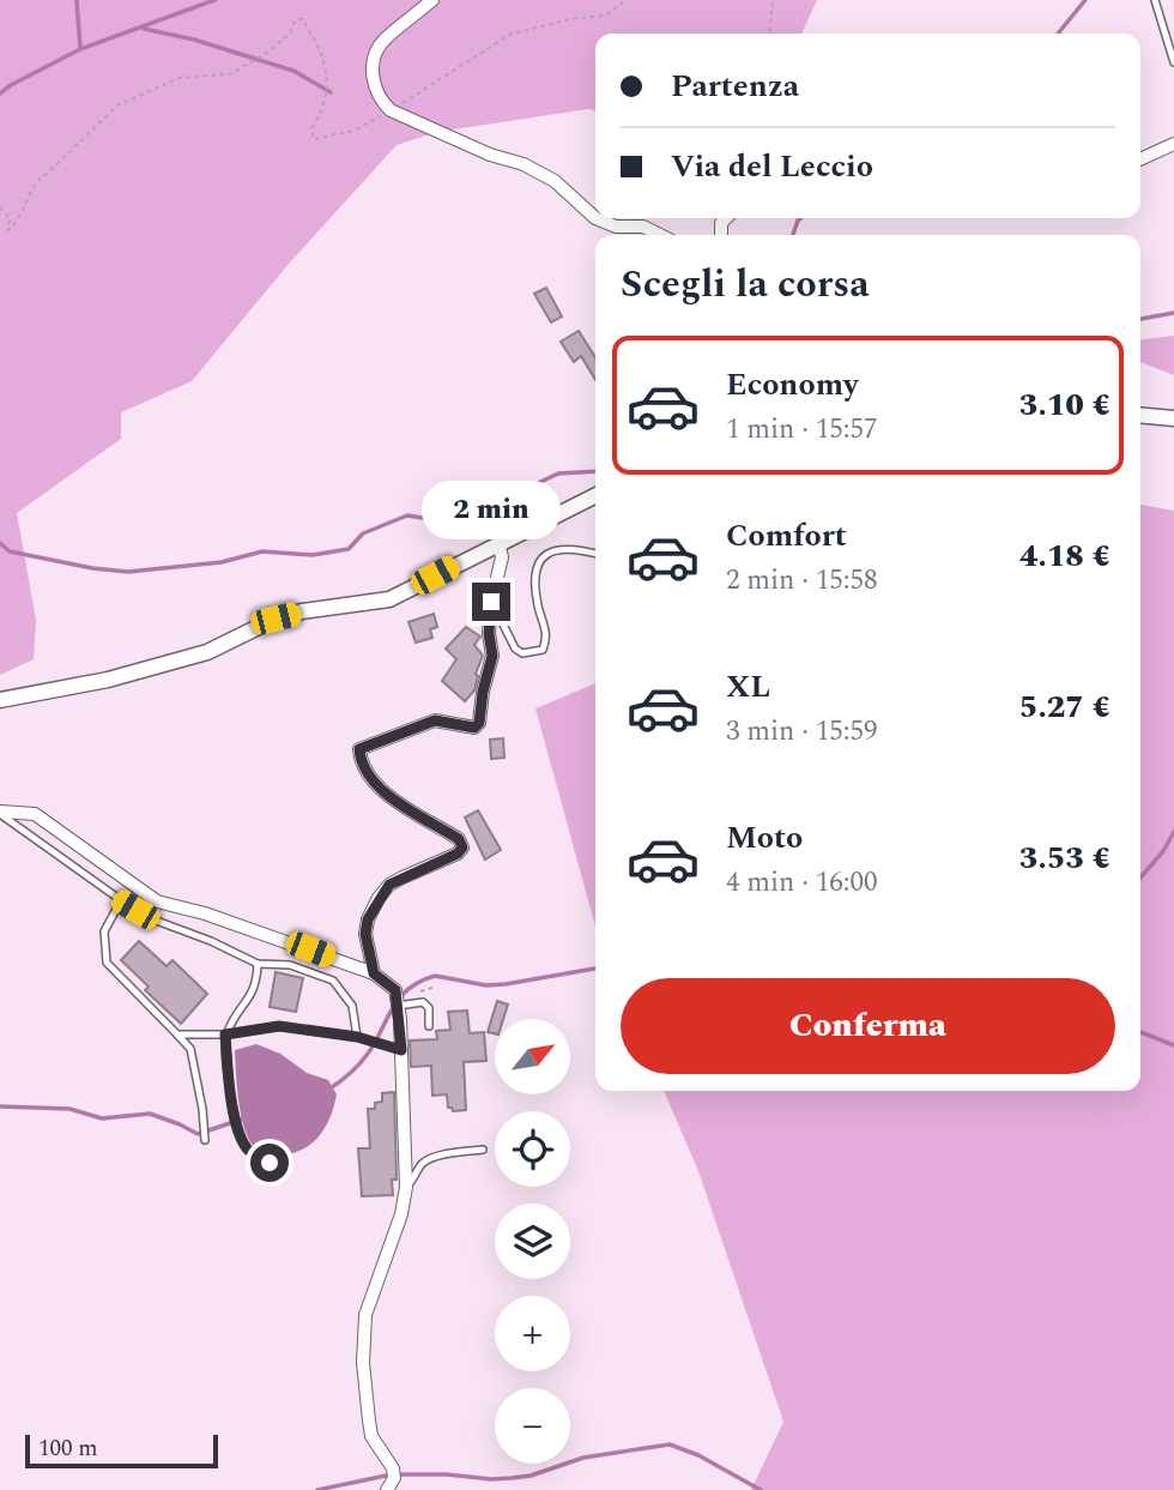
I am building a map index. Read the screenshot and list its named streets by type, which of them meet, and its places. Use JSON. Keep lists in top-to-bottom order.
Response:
{
  "scale_bar": "100 m",
  "north": "top right",
  "page": {
    "banner": ["Partenza", "Via del Leccio"],
    "heading": "Scegli la corsa",
    "list": [
      {
        "name": "Economy",
        "note": "1 min · 15:57",
        "value": "3.10 €"
      },
      {
        "name": "Comfort",
        "note": "2 min · 15:58",
        "value": "4.18 €"
      },
      {
        "name": "XL",
        "note": "3 min · 15:59",
        "value": "5.27 €"
      },
      {
        "name": "Moto",
        "note": "4 min · 16:00",
        "value": "3.53 €"
      }
    ],
    "bubble": "2 min",
    "buttons": "Conferma",
    "map_buttons": ["+", "−"],
    "scale": "100 m"
  }
}
